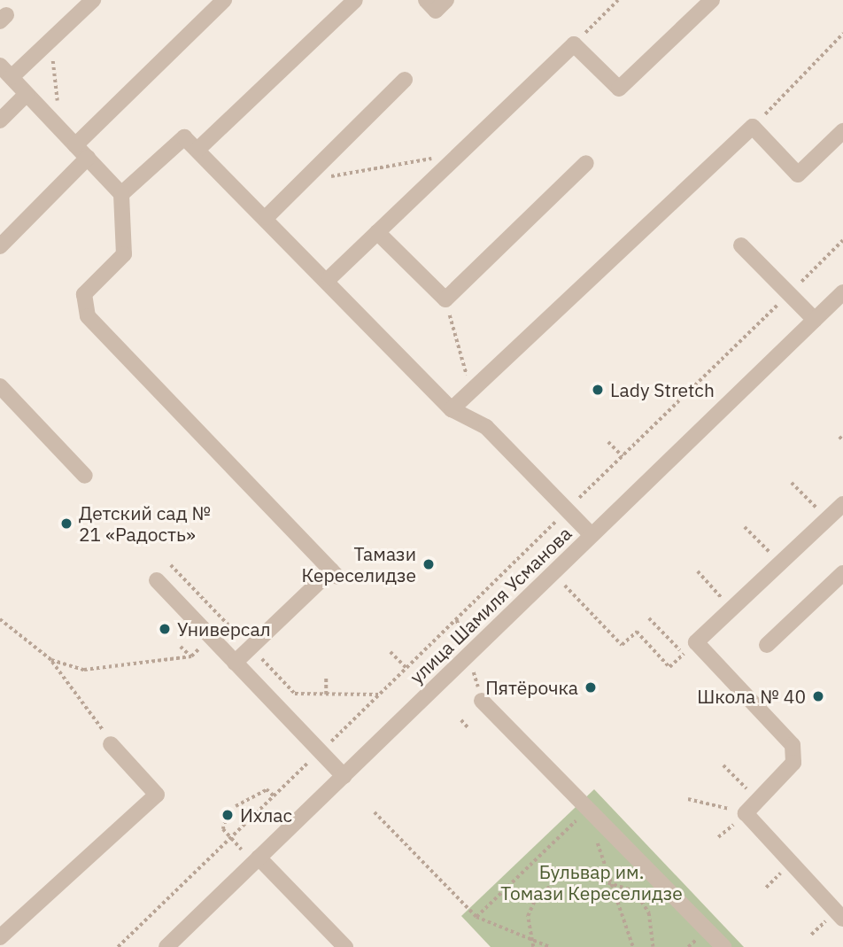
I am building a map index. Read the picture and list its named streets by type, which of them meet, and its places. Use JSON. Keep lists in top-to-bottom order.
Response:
{
  "streets": {
    "street": ["улица Шамиля Усманова"]
  },
  "parks": ["Бульвар им. Томази Кереселидзе"],
  "places": [
    "Lady Stretch",
    "Детский сад № 21 «Радость»",
    "Тамази Кереселидзе",
    "Универсал",
    "Пятёрочка",
    "Школа № 40",
    "Ихлас"
  ]
}
